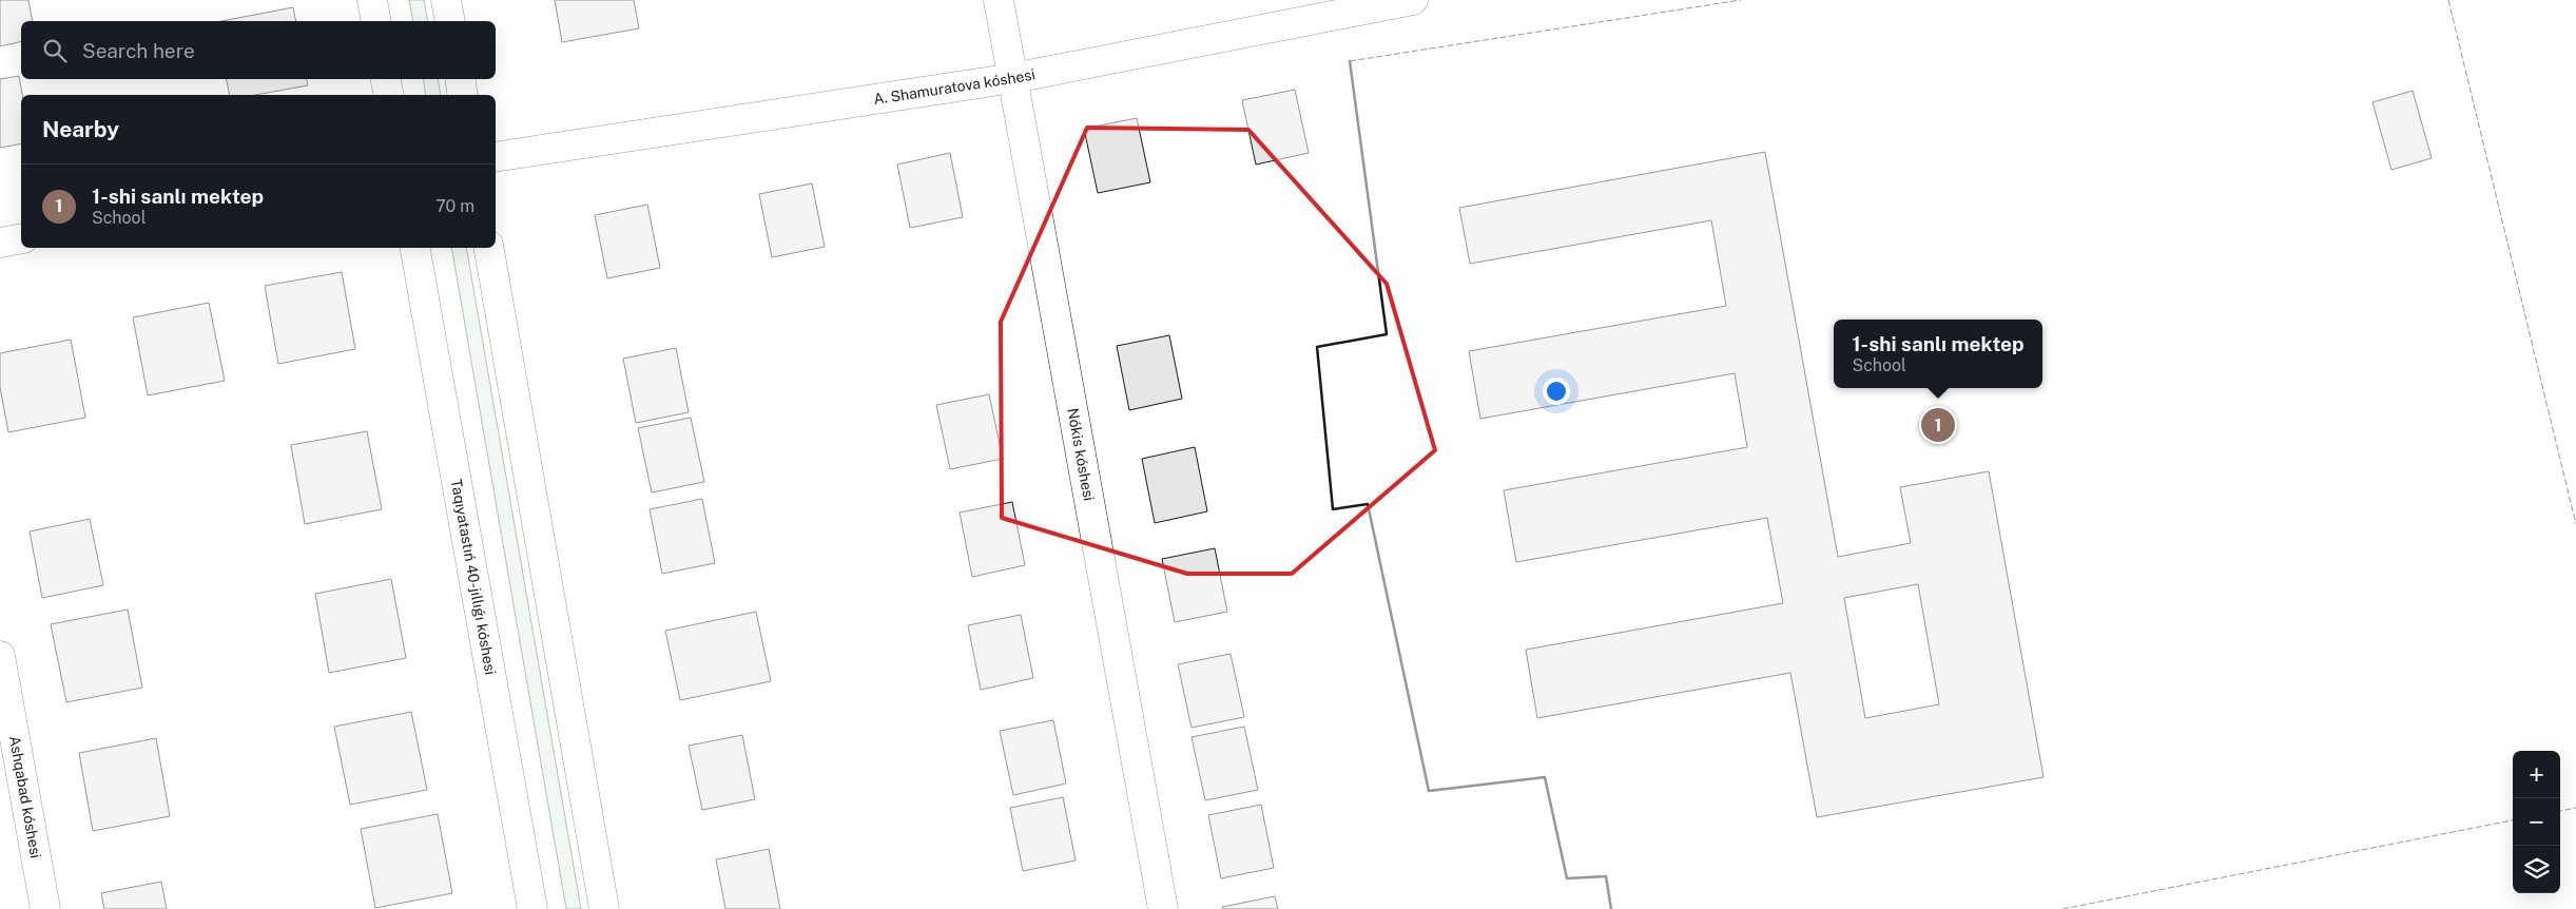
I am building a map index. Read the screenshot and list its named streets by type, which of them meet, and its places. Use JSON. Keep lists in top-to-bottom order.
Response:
{
  "streets": {
    "street": [
      "A. Shamuratova kóshesi",
      "Nókis kóshesi",
      "Taqıyatastıń 40-jıllıǵı kóshesi",
      "Ashqabad kóshesi"
    ]
  },
  "crossings": [
    ["A. Shamuratova kóshesi", "Nókis kóshesi"]
  ],
  "page": {
    "search": "Search here",
    "heading": "Nearby",
    "list": [
      {
        "mark": "1",
        "name": "1-shi sanlı mektep",
        "note": "School",
        "value": "70 m"
      }
    ],
    "popup": ["1-shi sanlı mektep", "School"],
    "pins": "1",
    "map_buttons": ["+", "−"]
  }
}
